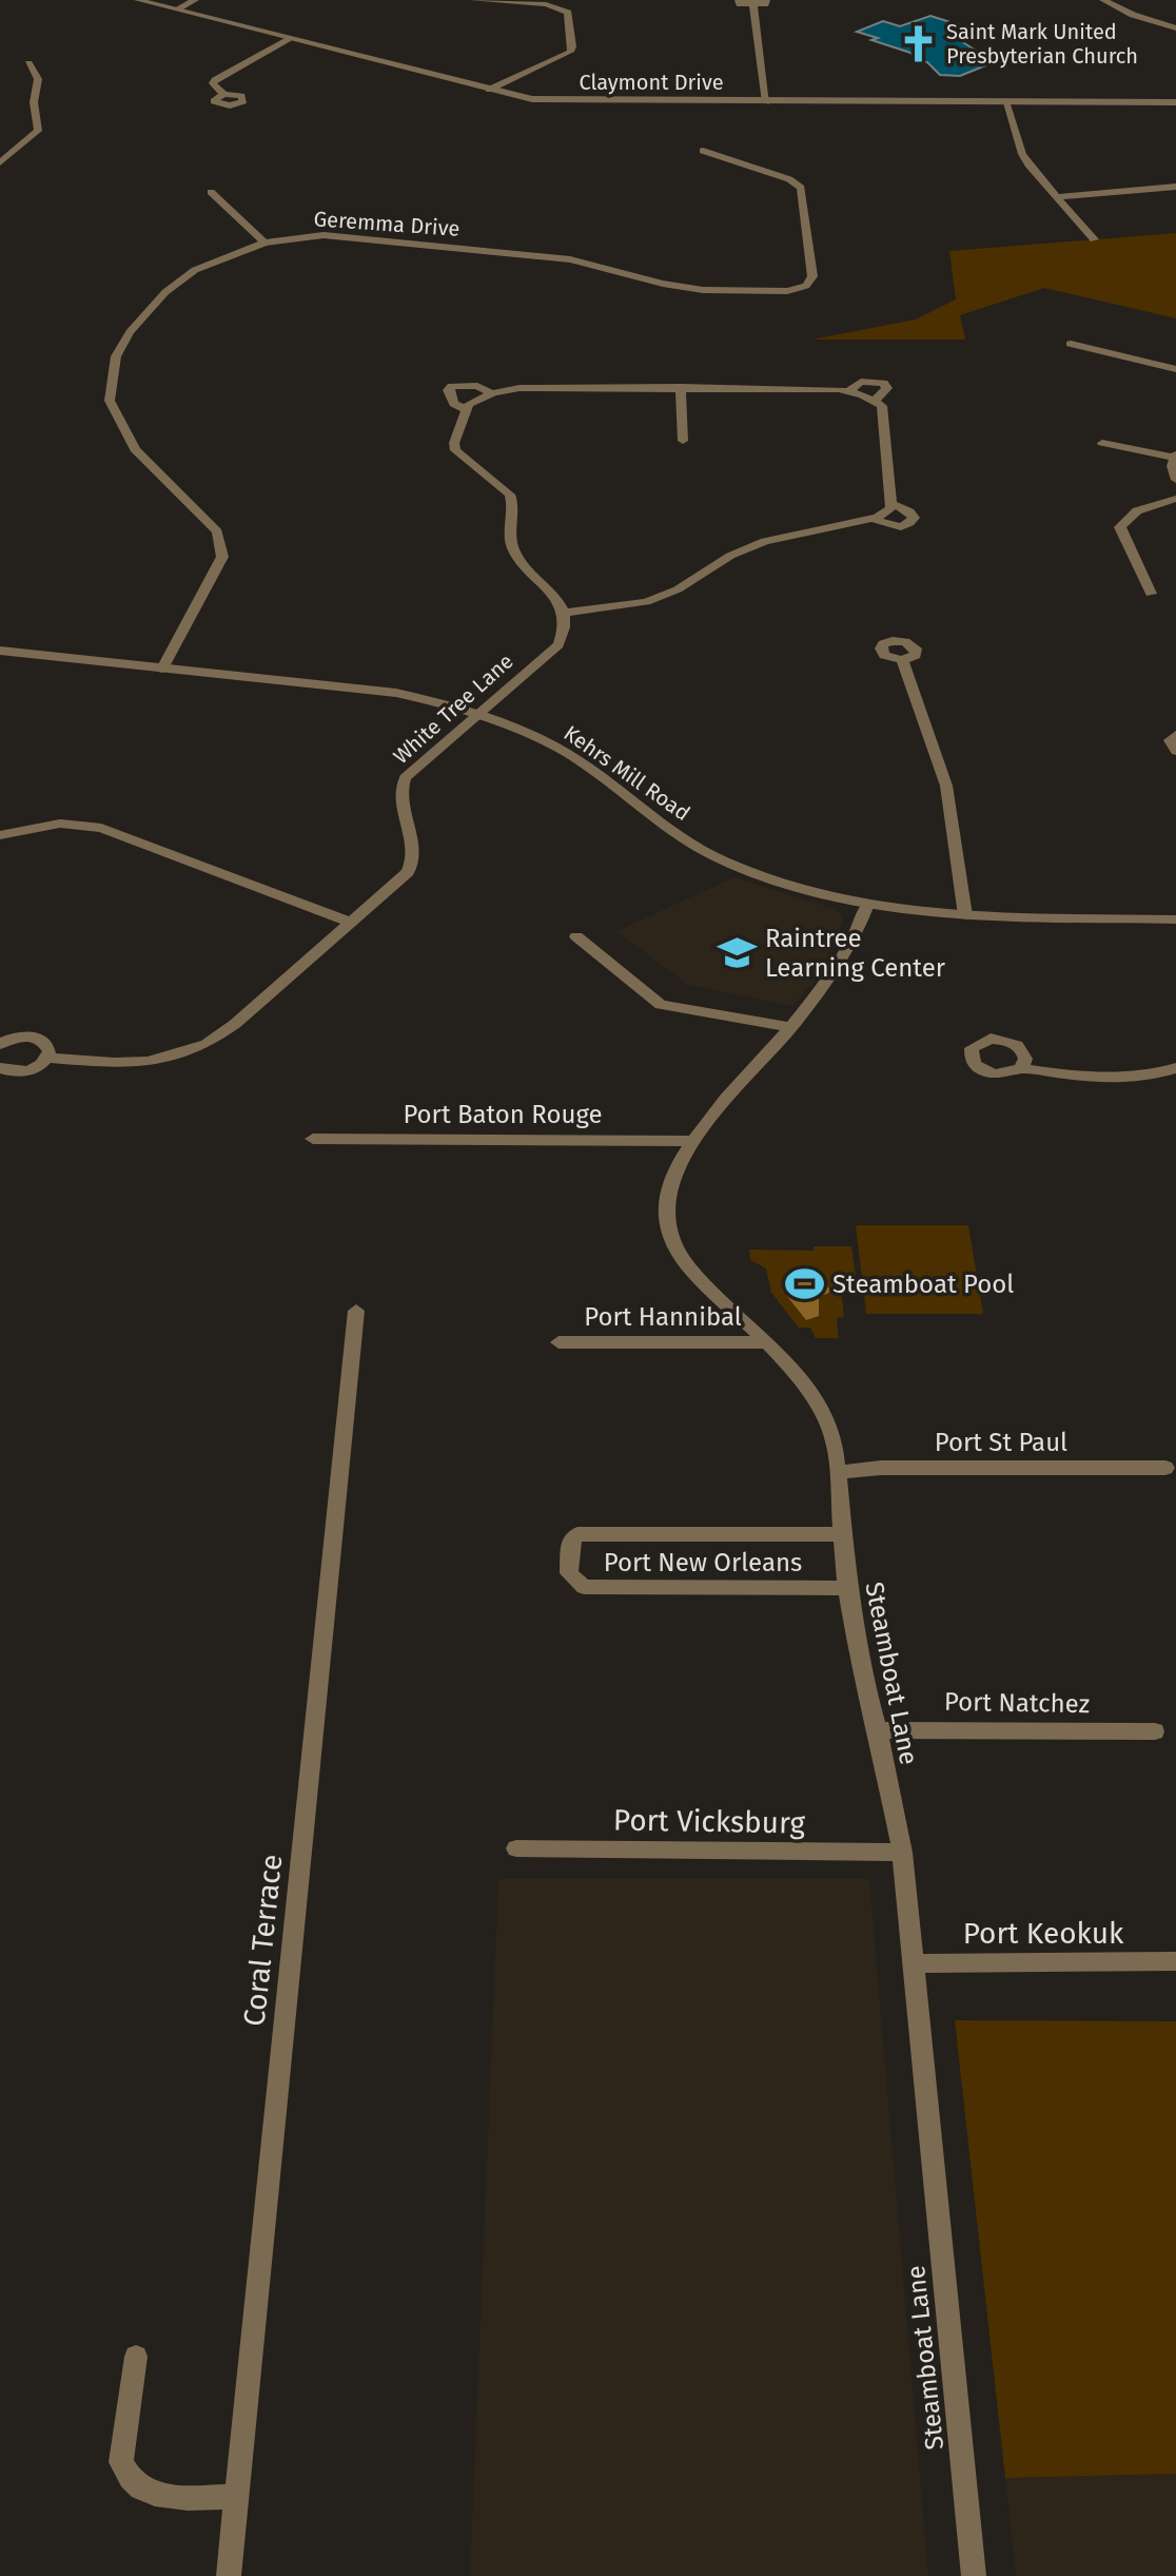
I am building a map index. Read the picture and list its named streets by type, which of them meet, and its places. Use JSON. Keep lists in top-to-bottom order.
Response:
{
  "streets": {
    "street": [
      "Claymont Drive",
      "Geremma Drive",
      "White Tree Lane",
      "Kehrs Mill Road",
      "Port Baton Rouge",
      "Port Hannibal",
      "Port St Paul",
      "Port New Orleans",
      "Steamboat Lane",
      "Port Natchez",
      "Port Vicksburg",
      "Port Keokuk",
      "Coral Terrace"
    ]
  },
  "crossings": [
    ["Geremma Drive", "Kehrs Mill Road"],
    ["White Tree Lane", "Kehrs Mill Road"],
    ["Kehrs Mill Road", "Steamboat Lane"],
    ["Port Baton Rouge", "Steamboat Lane"],
    ["Port Hannibal", "Steamboat Lane"],
    ["Port St Paul", "Steamboat Lane"],
    ["Port New Orleans", "Steamboat Lane"],
    ["Steamboat Lane", "Port Natchez"],
    ["Steamboat Lane", "Port Vicksburg"],
    ["Steamboat Lane", "Port Keokuk"]
  ],
  "places": {
    "church": ["Saint Mark United Presbyterian Church"],
    "school or university": ["Raintree Learning Center"],
    "sports": ["Steamboat Pool"]
  }
}
